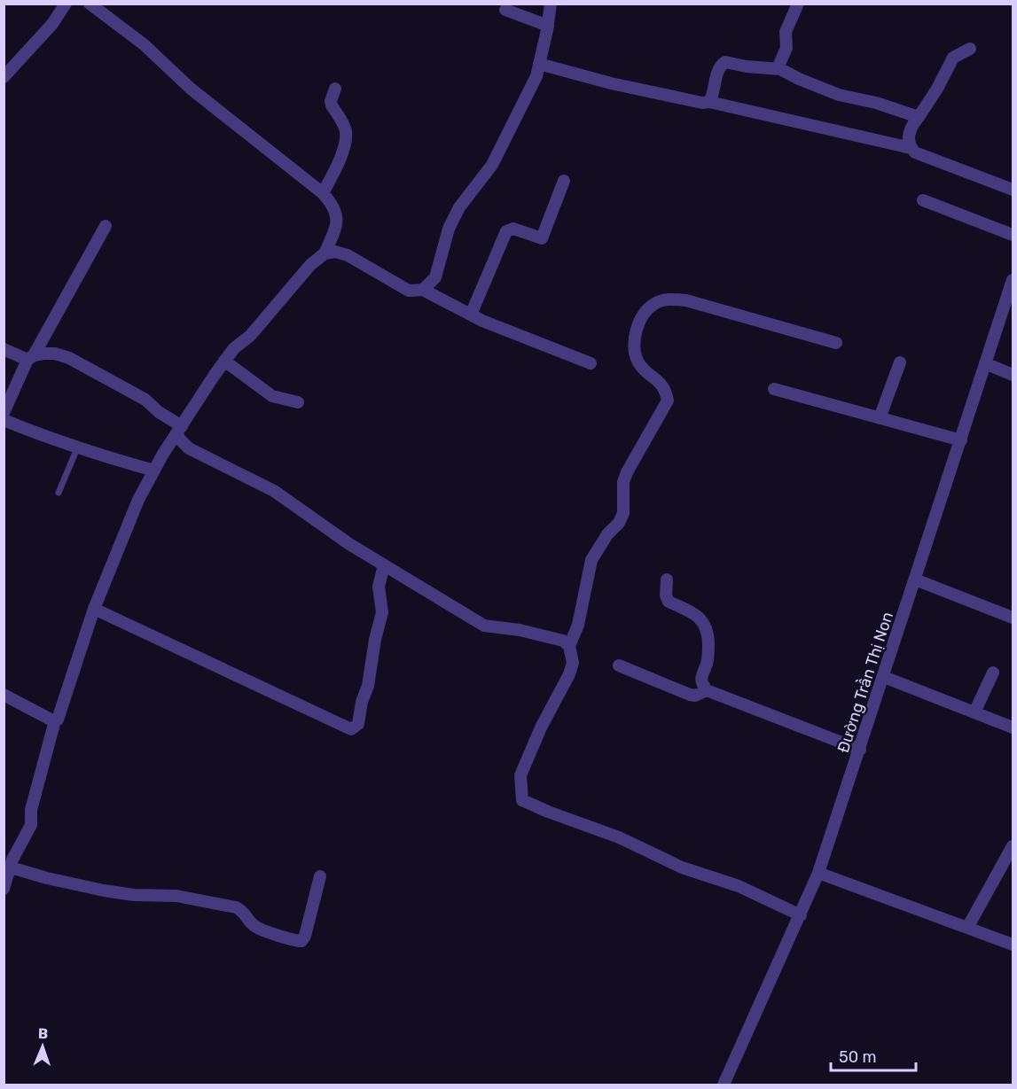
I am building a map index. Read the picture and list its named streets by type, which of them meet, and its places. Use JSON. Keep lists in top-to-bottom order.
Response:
{
  "streets": {
    "street": ["Đường Trần Thị Non"]
  },
  "scale_bar": "50 m",
  "north": "top"
}
